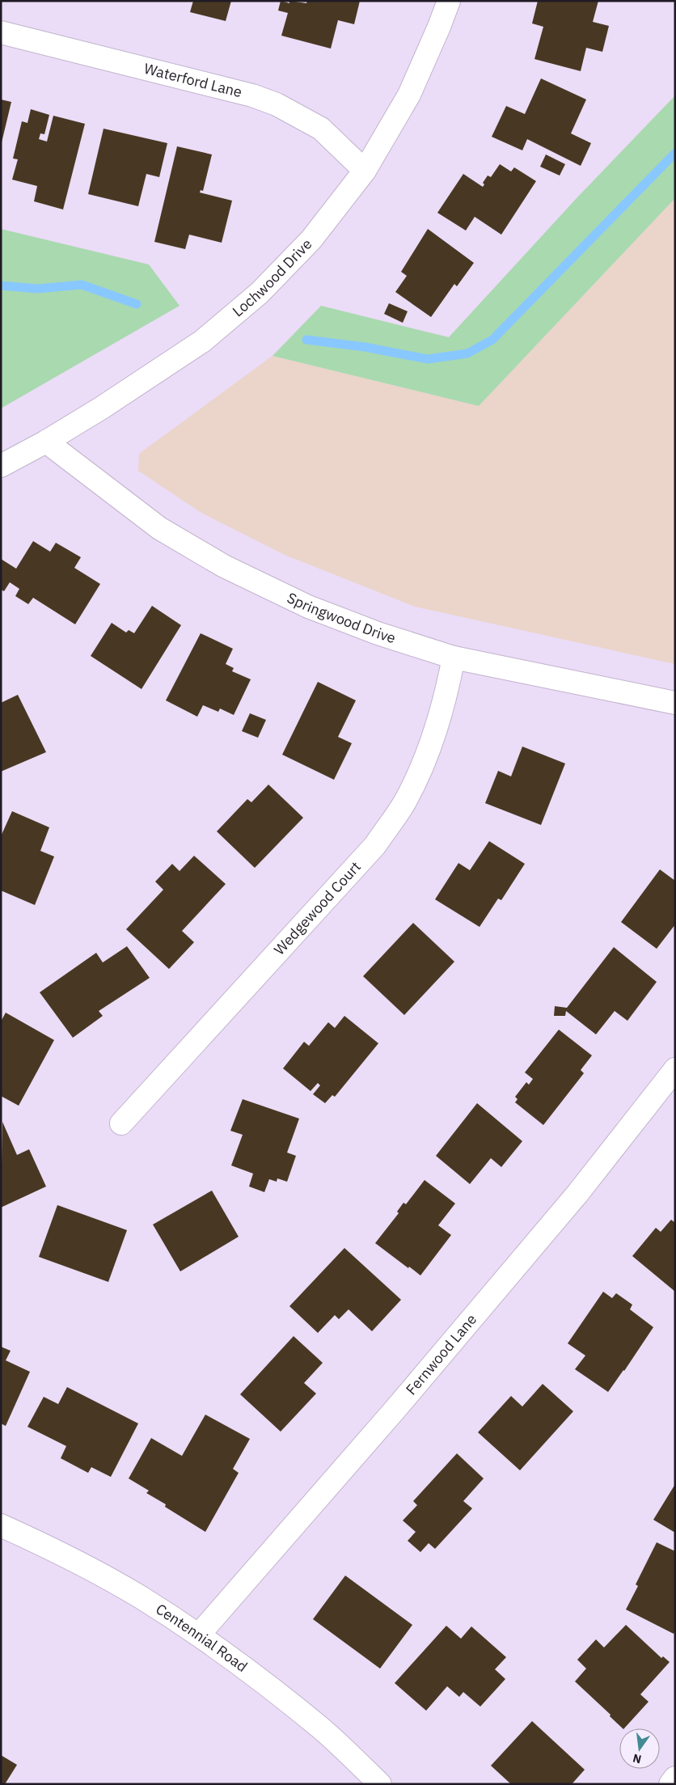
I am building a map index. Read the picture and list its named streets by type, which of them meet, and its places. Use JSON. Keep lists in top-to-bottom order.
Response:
{
  "streets": {
    "street": [
      "Waterford Lane",
      "Lochwood Drive",
      "Springwood Drive",
      "Wedgewood Court",
      "Fernwood Lane",
      "Centennial Road"
    ]
  },
  "crossings": [
    ["Waterford Lane", "Lochwood Drive"],
    ["Lochwood Drive", "Springwood Drive"],
    ["Springwood Drive", "Wedgewood Court"],
    ["Fernwood Lane", "Centennial Road"]
  ],
  "north": "bottom"
}
